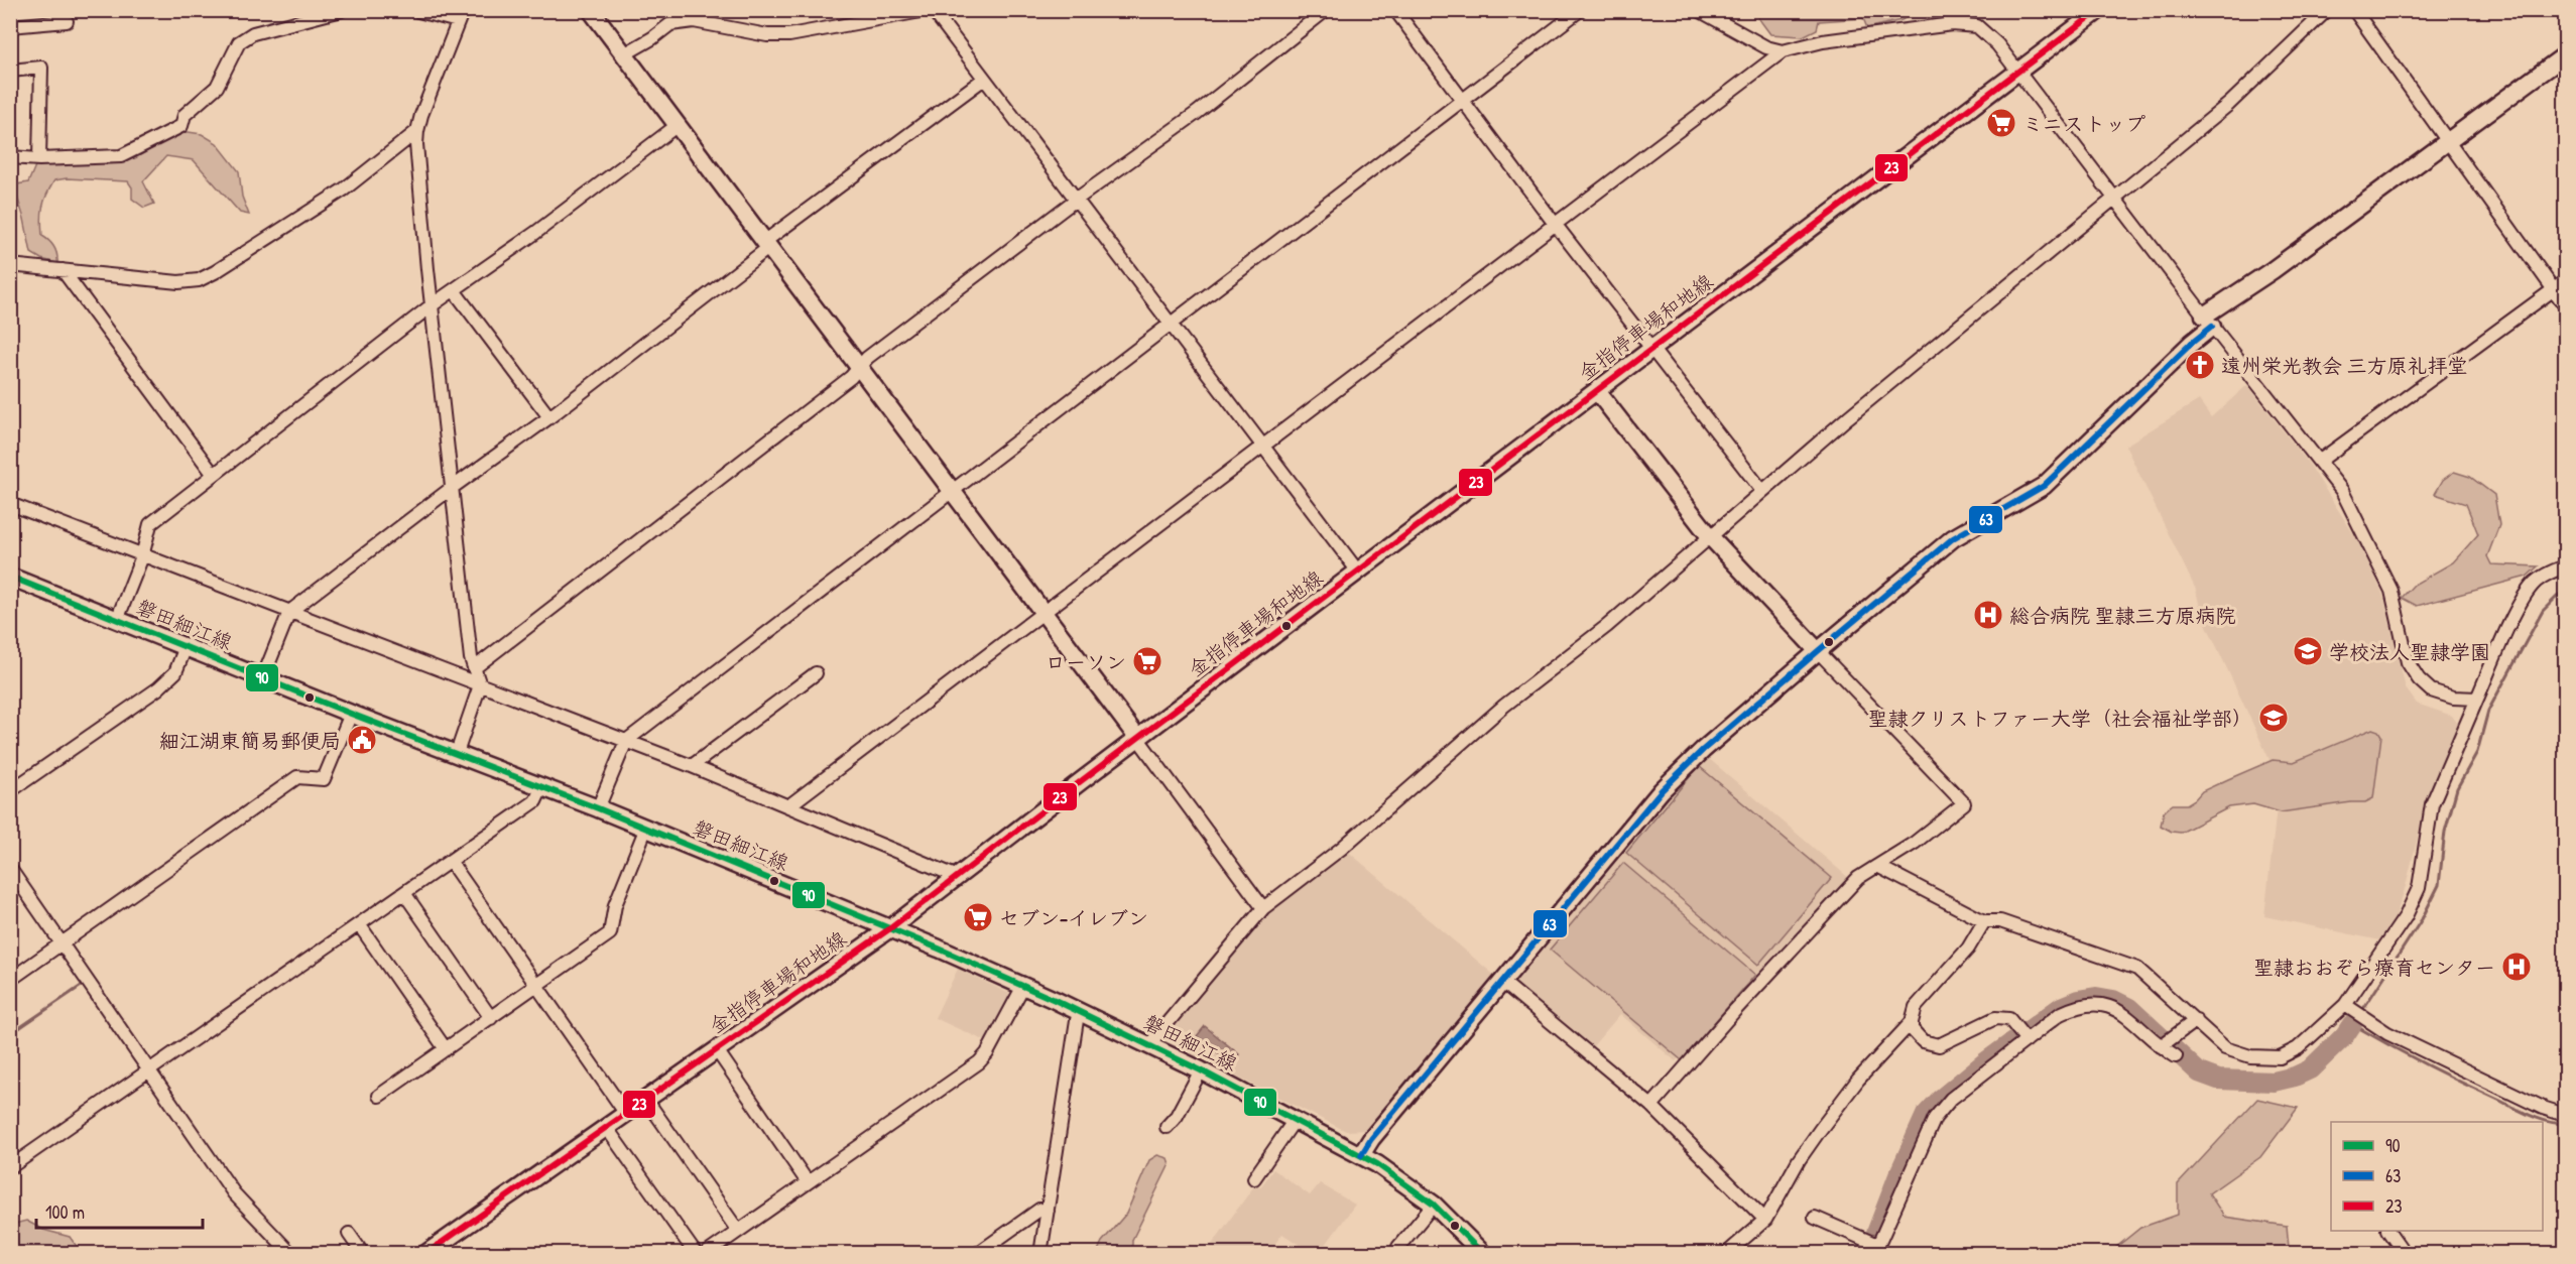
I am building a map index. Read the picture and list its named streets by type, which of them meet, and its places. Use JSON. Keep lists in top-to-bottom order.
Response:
{
  "streets": {
    "main road": ["金指停車場和地線", "磐田細江線"]
  },
  "crossings": [
    ["金指停車場和地線", "磐田細江線"]
  ],
  "places": {
    "supermarket": ["ミニストップ", "ローソン", "セブン-イレブン"],
    "church": ["遠州栄光教会 三方原礼拝堂"],
    "hospital": ["総合病院 聖隷三方原病院", "聖隷おおぞら療育センター"],
    "school or university": ["学校法人聖隷学園", "聖隷クリストファー大学（社会福祉学部）"],
    "public building": ["細江湖東簡易郵便局"]
  },
  "lines": ["transit line 23", "transit line 63", "transit line 90"],
  "legend": ["90", "63", "23"],
  "scale_bar": "100 m"
}
